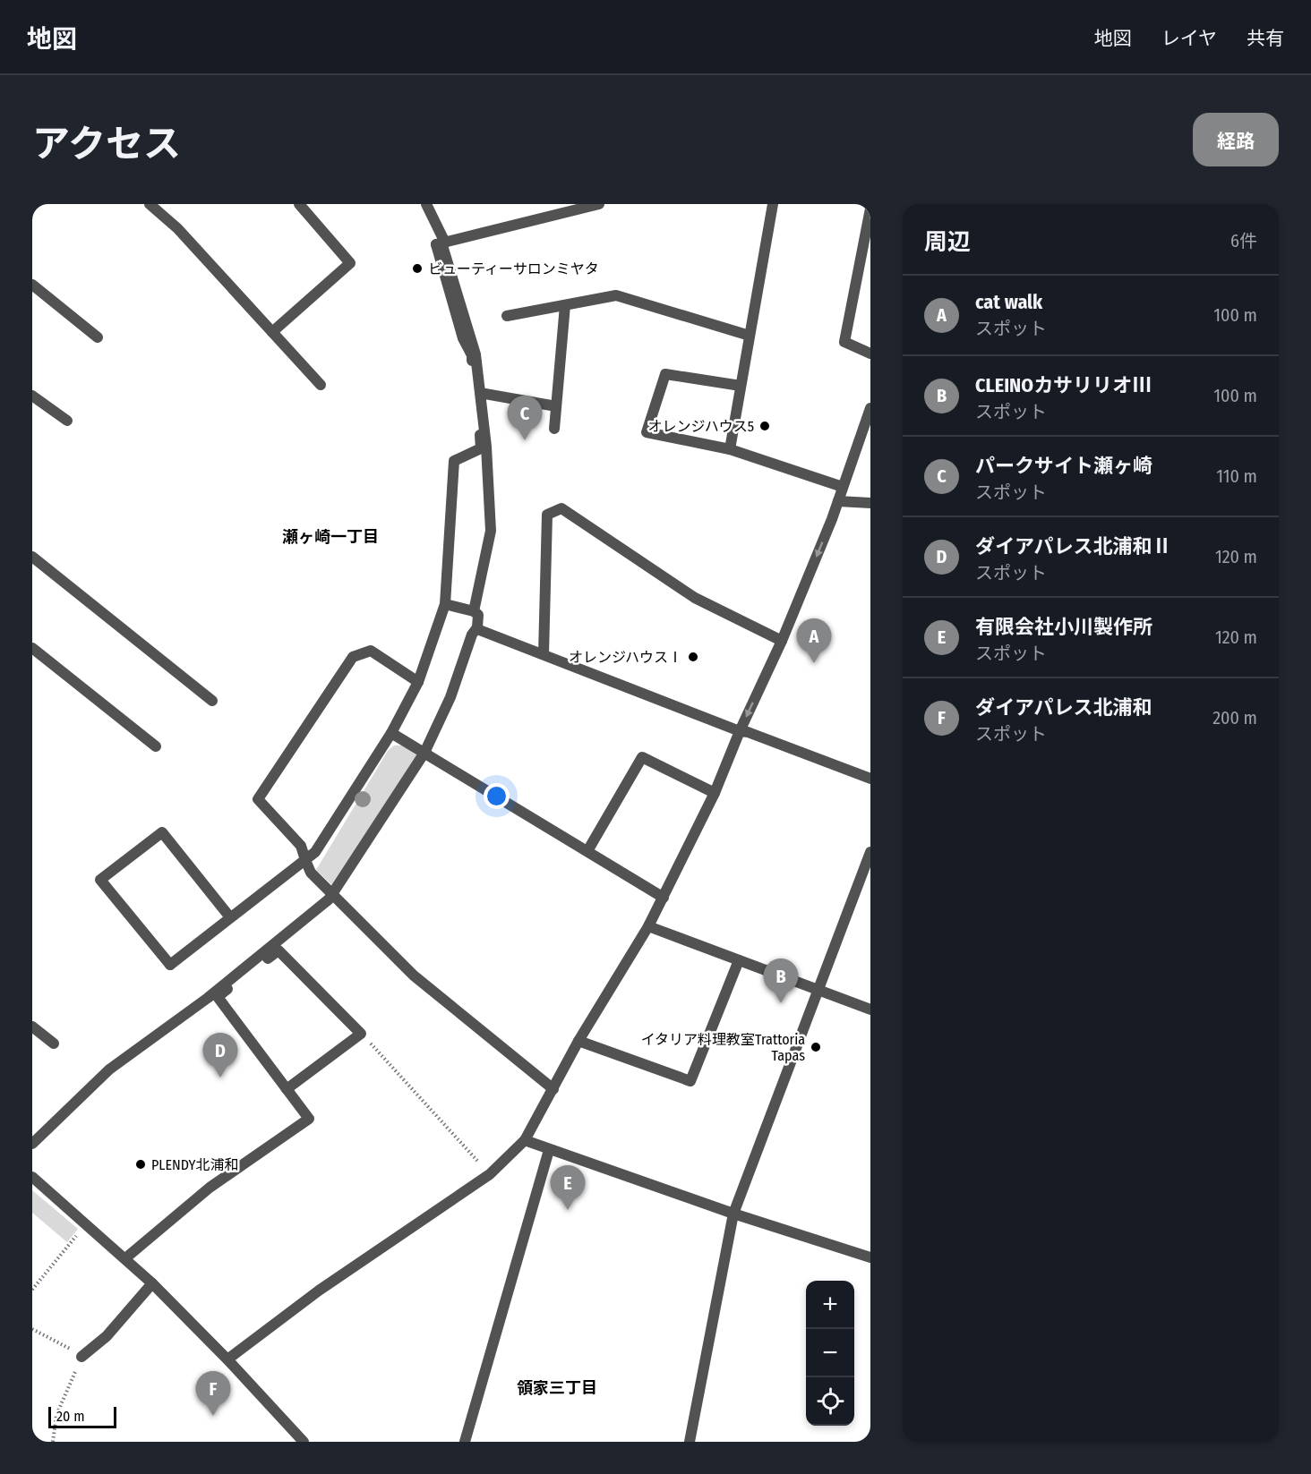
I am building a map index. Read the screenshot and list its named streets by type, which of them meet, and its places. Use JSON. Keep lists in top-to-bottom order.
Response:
{
  "districts": ["瀬ヶ崎一丁目", "領家三丁目"],
  "places": [
    "ビューティーサロンミヤタ",
    "オレンジハウス5",
    "オレンジハウスⅠ",
    "イタリア料理教室Trattoria Tapas",
    "PLENDY北浦和"
  ],
  "scale_bar": "20 m",
  "page": {
    "header": "地図",
    "nav": ["地図", "レイヤ", "共有"],
    "title": "アクセス",
    "buttons": "経路",
    "heading": ["周辺", "6件"],
    "list": [
      {
        "mark": "A",
        "name": "cat walk",
        "note": "スポット",
        "value": "100 m"
      },
      {
        "mark": "B",
        "name": "CLEINOカサリリオⅢ",
        "note": "スポット",
        "value": "100 m"
      },
      {
        "mark": "C",
        "name": "パークサイト瀬ヶ崎",
        "note": "スポット",
        "value": "110 m"
      },
      {
        "mark": "D",
        "name": "ダイアパレス北浦和Ⅱ",
        "note": "スポット",
        "value": "120 m"
      },
      {
        "mark": "E",
        "name": "有限会社小川製作所",
        "note": "スポット",
        "value": "120 m"
      },
      {
        "mark": "F",
        "name": "ダイアパレス北浦和",
        "note": "スポット",
        "value": "200 m"
      }
    ],
    "pins": [
      "C",
      "A",
      "B",
      "D",
      "E",
      "F"
    ],
    "map_buttons": ["+", "−"],
    "scale": "20 m"
  }
}
